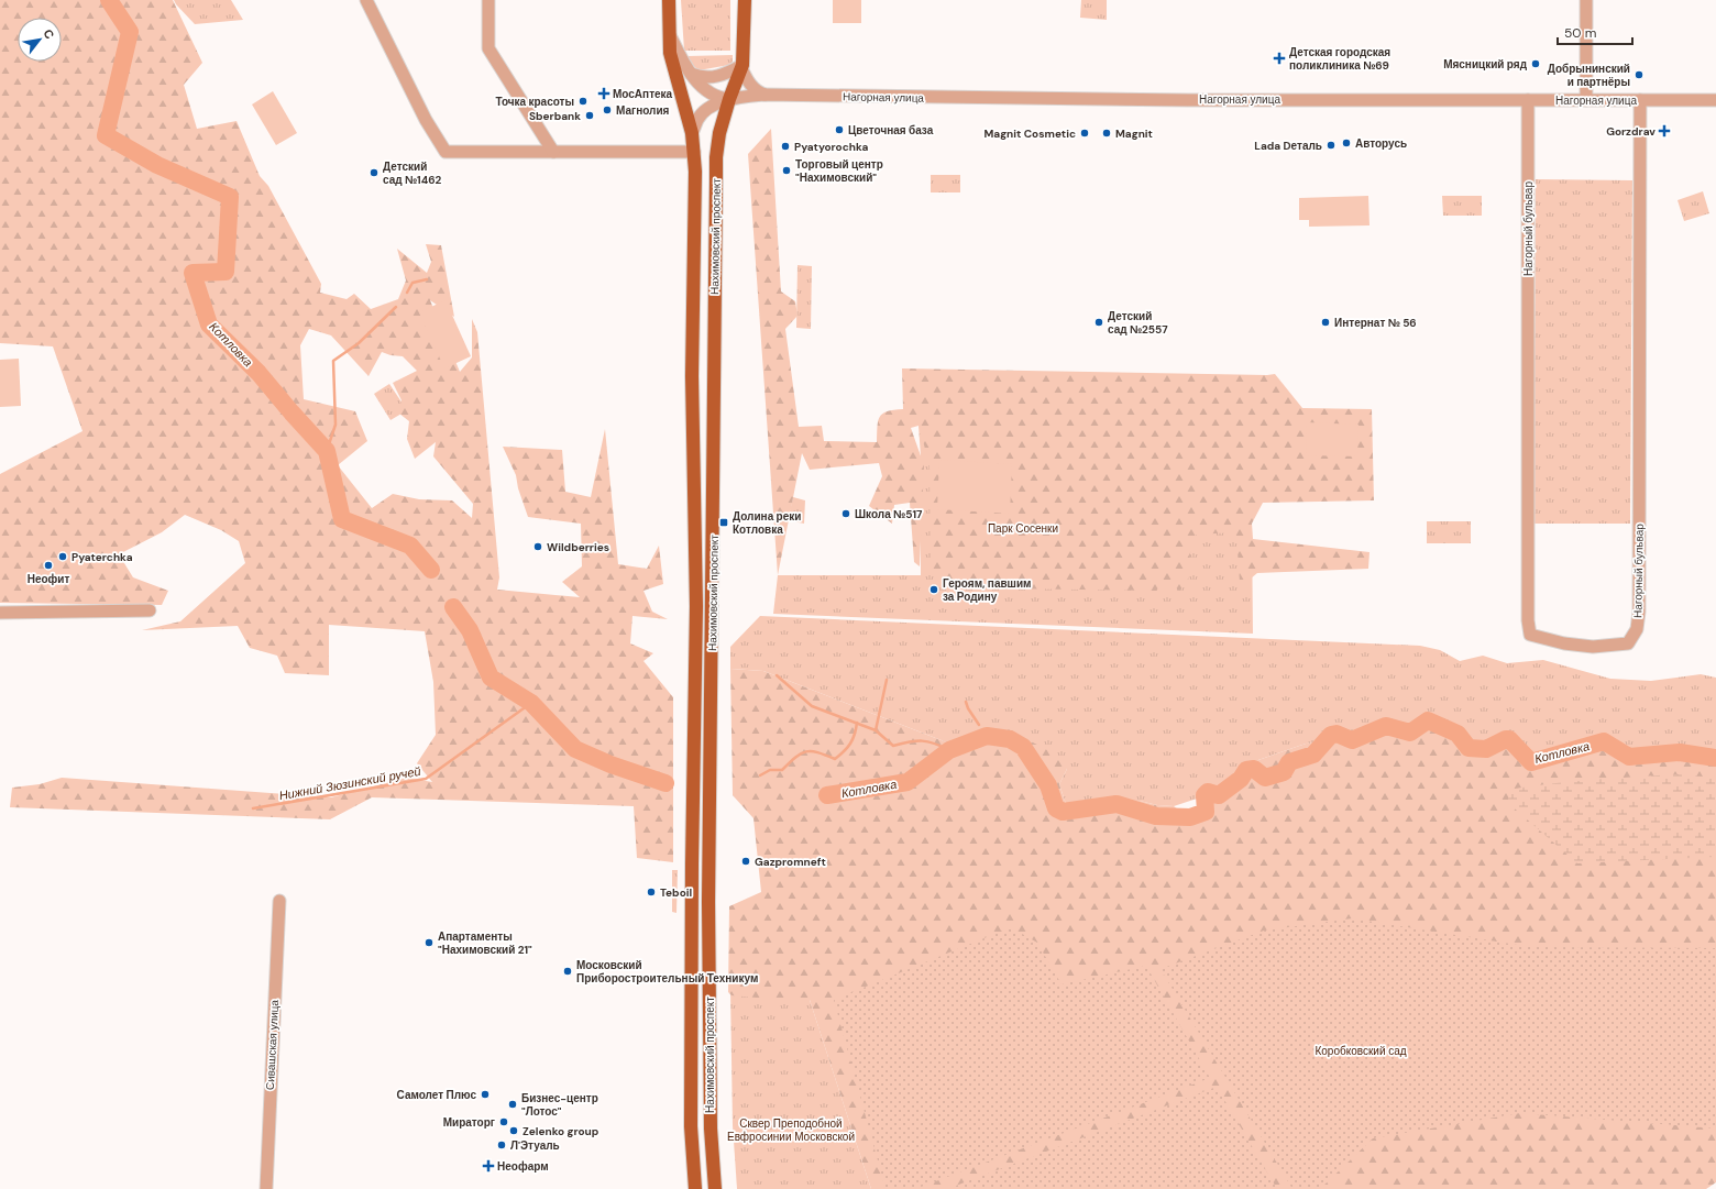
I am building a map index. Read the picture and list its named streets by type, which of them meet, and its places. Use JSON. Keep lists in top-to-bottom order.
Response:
{
  "streets": {
    "main road": ["Нахимовский проспект"],
    "street": ["Нагорная улица", "Нагорный бульвар", "Сивашская улица"]
  },
  "crossings": [
    ["Нагорная улица", "Нагорный бульвар"],
    ["Нагорная улица", "Нахимовский проспект"]
  ],
  "water": ["Котловка", "Нижний Зюзинский ручей"],
  "parks": ["Парк Сосенки", "Коробковский сад", "Сквер Преподобной Евфросинии Московской"],
  "places": {
    "health": [
      "Детская городская поликлиника №69",
      "МосАптека",
      "Gorzdrav",
      "Неофарм"
    ],
    "other": [
      "Мясницкий ряд",
      "Добрынинский и партнёры",
      "Точка красоты",
      "Магнолия",
      "Sberbank",
      "Цветочная база",
      "Magnit Cosmetic",
      "Magnit",
      "Авторусь",
      "Lada Dеталь",
      "Pyatyorochka",
      "Торговый центр \"Нахимовский\"",
      "Детский сад №1462",
      "Детский сад №2557",
      "Интернат № 56",
      "Школа №517",
      "Wildberries",
      "Pyaterchka",
      "Неофит",
      "Героям, павшим за Родину",
      "Gazpromneft",
      "Teboil",
      "Апартаменты \"Нахимовский 21\"",
      "Московский Приборостроительный Техникум",
      "Самолет Плюс",
      "Бизнес-центр \"Лотос\"",
      "Мираторг",
      "Zelenko group",
      "Л'Этуаль"
    ],
    "transit": ["Долина реки Котловка"]
  },
  "scale_bar": "50 m",
  "north": "top right"
}
